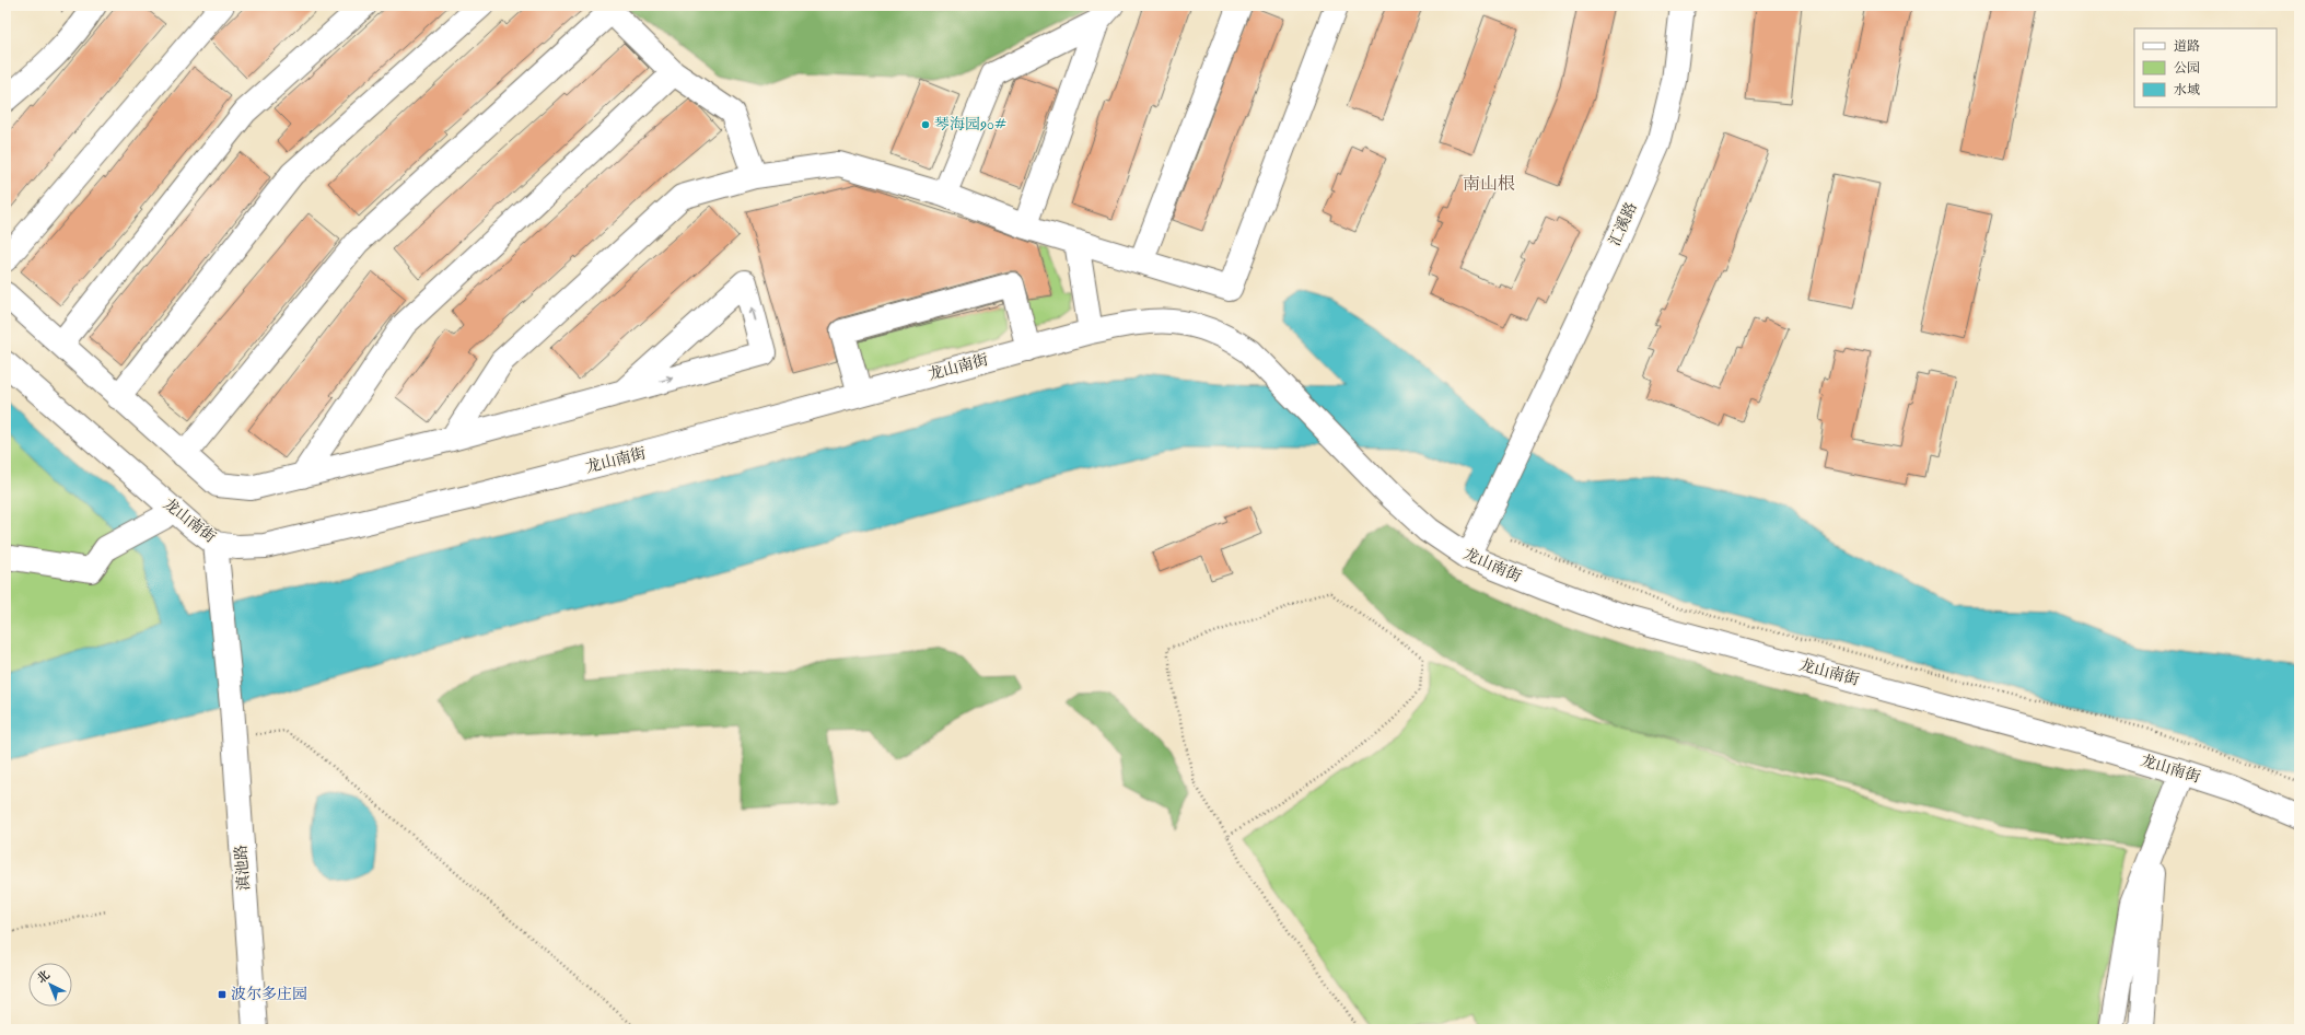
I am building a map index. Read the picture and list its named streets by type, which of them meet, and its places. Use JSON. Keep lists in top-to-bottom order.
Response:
{
  "streets": {
    "street": ["汇溪路", "龙山南街", "滇池路"]
  },
  "crossings": [
    ["汇溪路", "龙山南街"],
    ["龙山南街", "滇池路"]
  ],
  "districts": ["南山根"],
  "places": {
    "other": ["琴海园90#"],
    "transit": ["波尔多庄园"]
  },
  "legend": ["道路", "公园", "水域"],
  "north": "top left"
}
